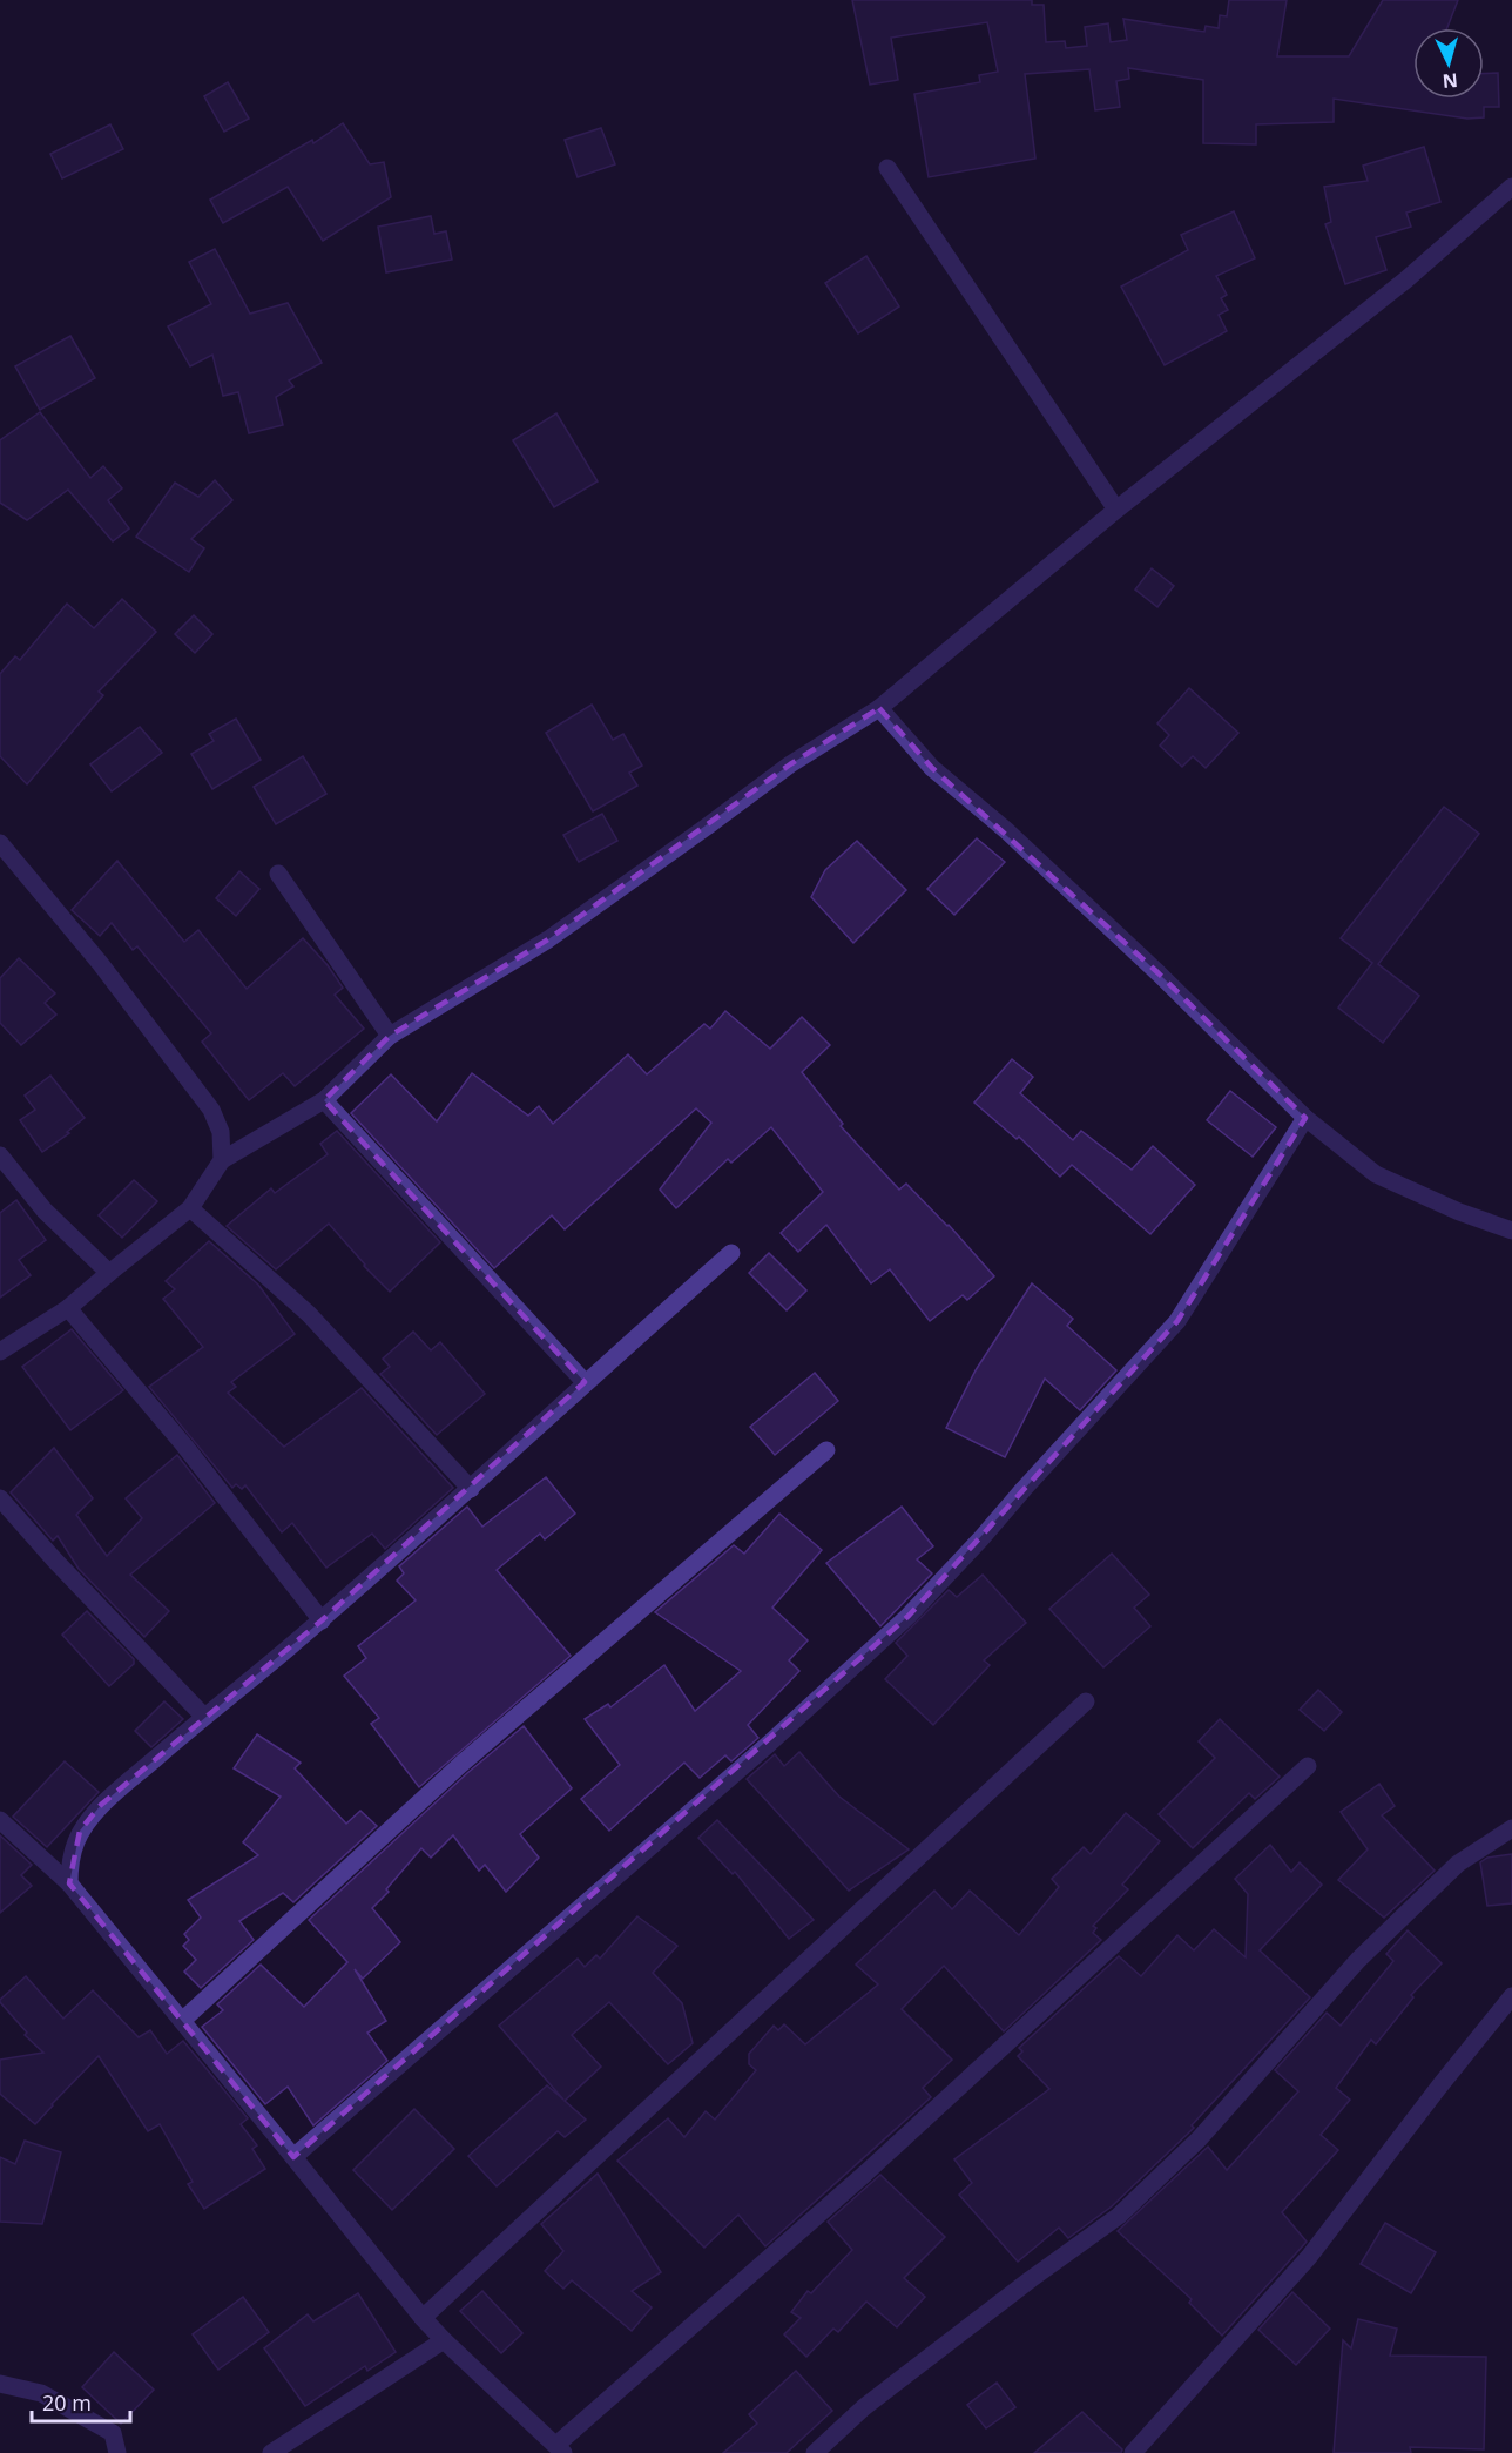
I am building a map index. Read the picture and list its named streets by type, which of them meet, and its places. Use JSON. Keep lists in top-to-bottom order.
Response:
{
  "scale_bar": "20 m",
  "north": "bottom"
}
